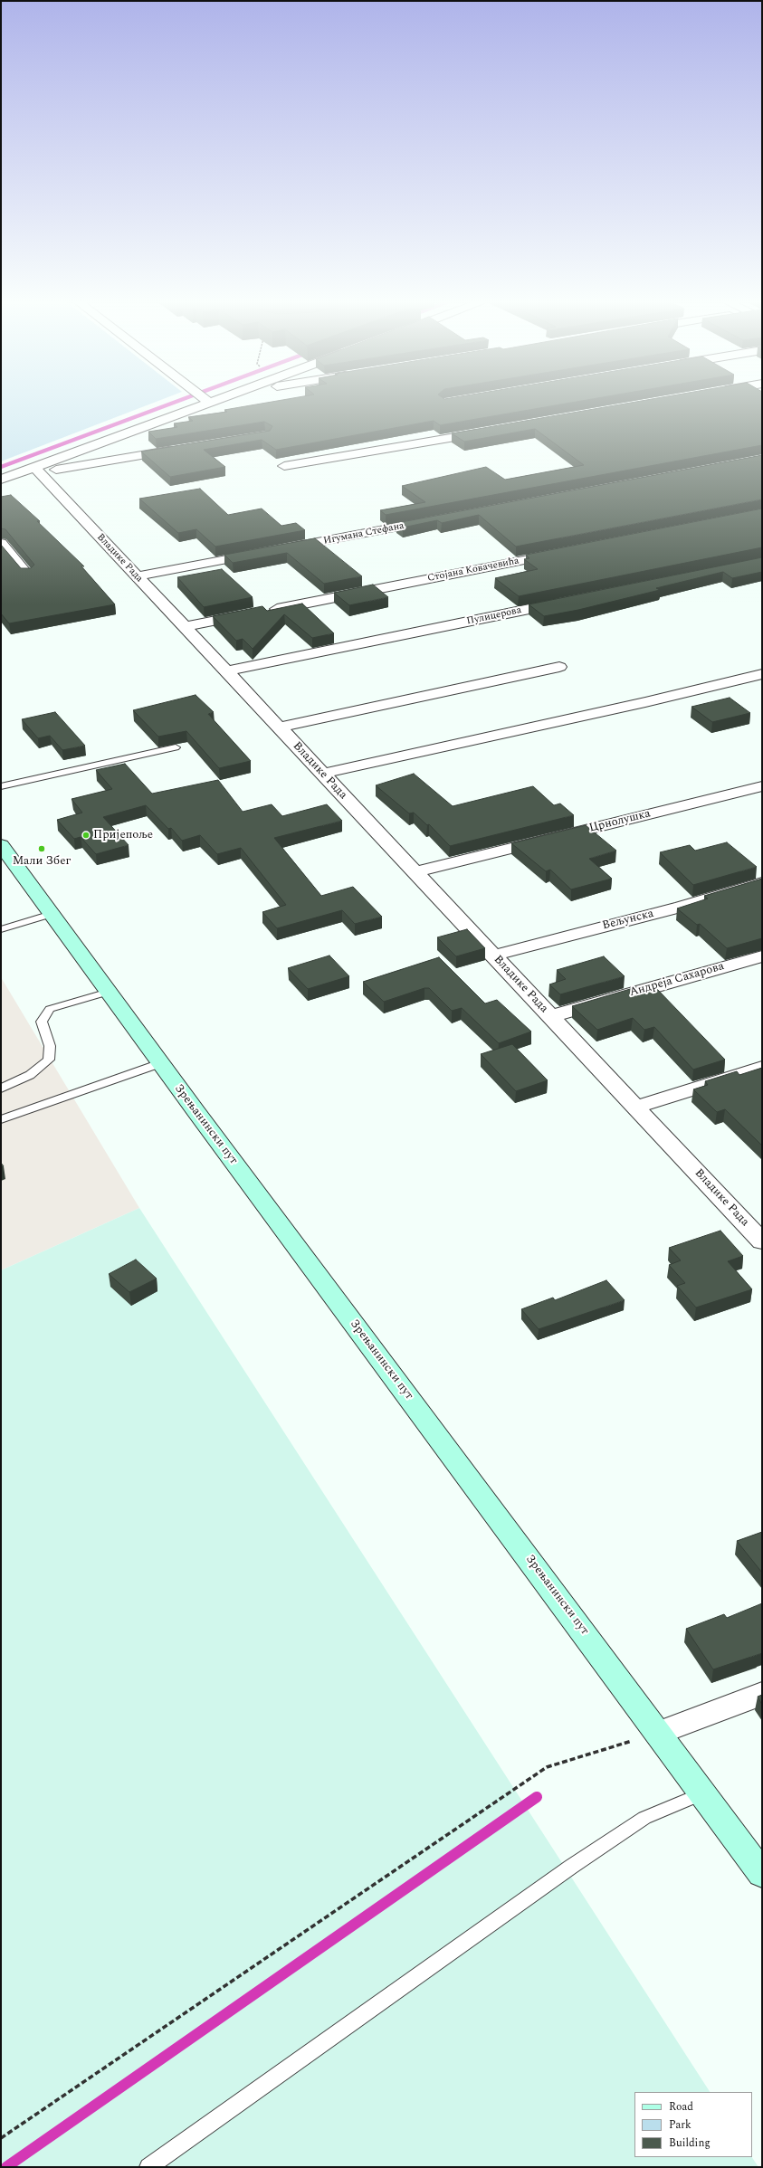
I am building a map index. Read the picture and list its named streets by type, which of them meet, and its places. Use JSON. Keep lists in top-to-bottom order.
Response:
{
  "streets": {
    "main road": ["Зрењанински пут"],
    "street": [
      "Игумана Стефана",
      "Владике Рада",
      "Стојана Ковачевића",
      "Пулицерова",
      "Црнолушка",
      "Вељунска",
      "Андреја Сахарова"
    ]
  },
  "crossings": [
    ["Владике Рада", "Стојана Ковачевића"],
    ["Владике Рада", "Пулицерова"],
    ["Владике Рада", "Црнолушка"],
    ["Владике Рада", "Вељунска"],
    ["Владике Рада", "Андреја Сахарова"]
  ],
  "places": ["Пријепоље", "Мали Збег"],
  "legend": ["Road", "Park", "Building"]
}
